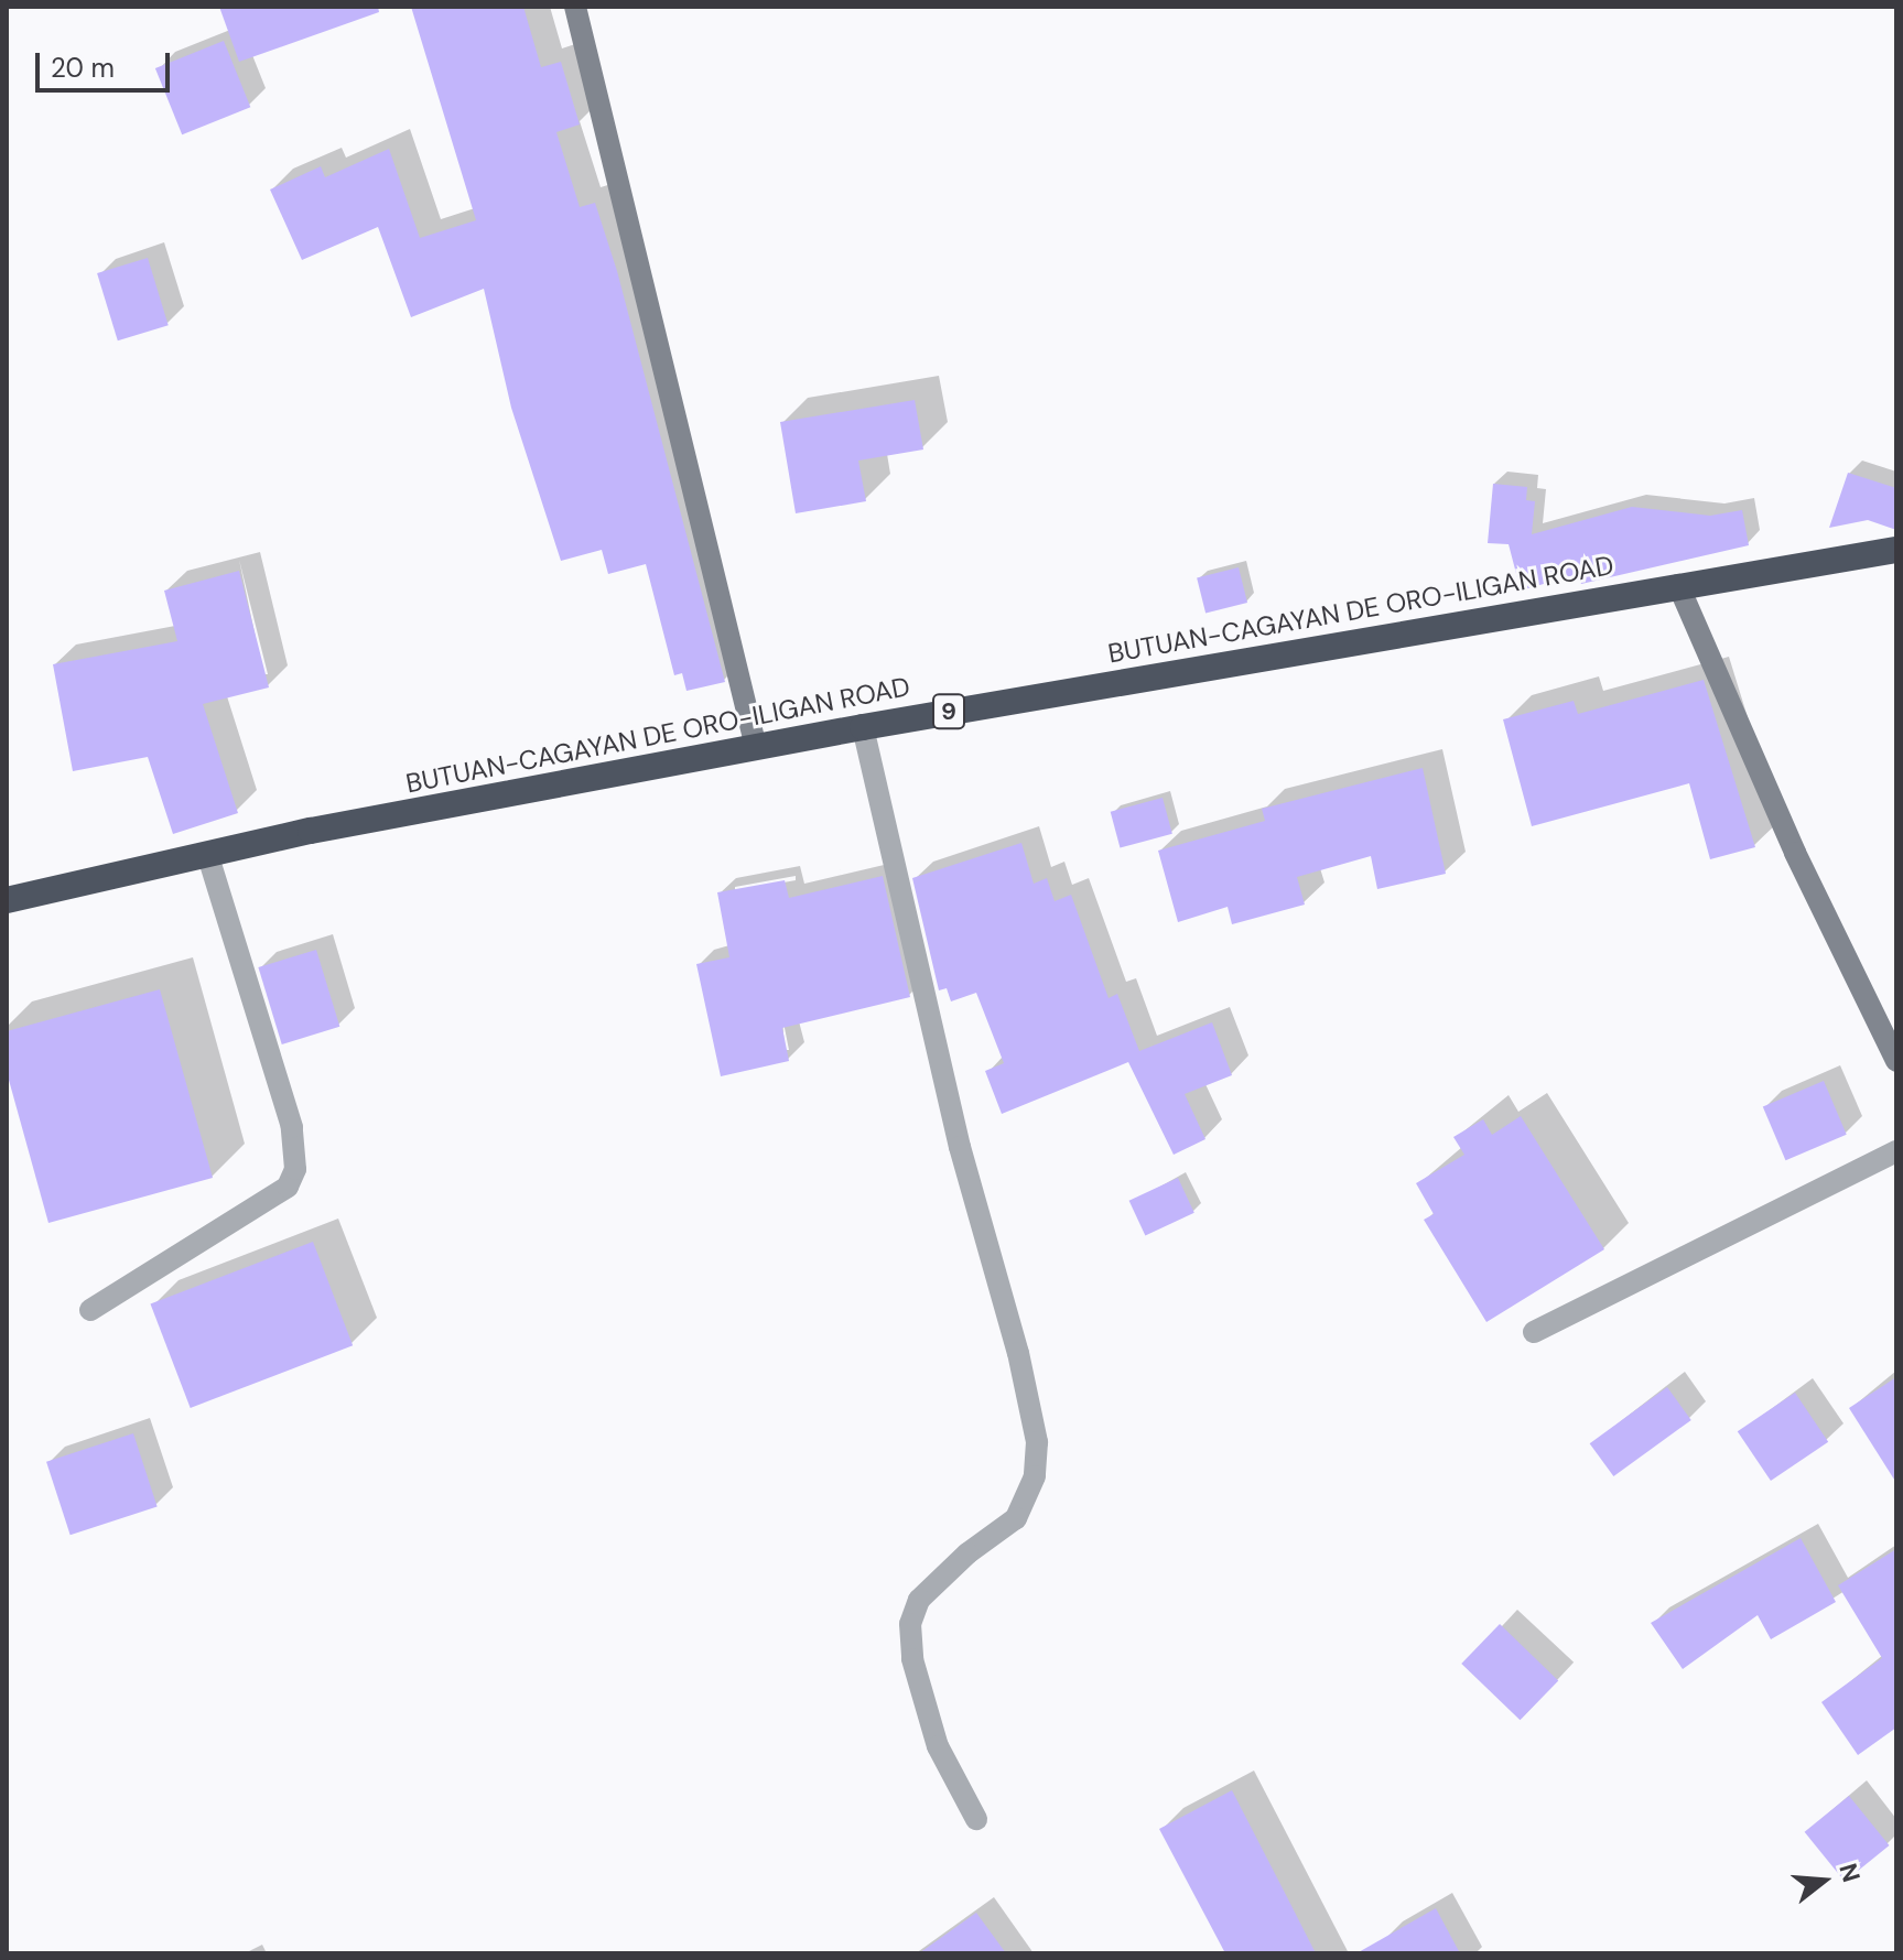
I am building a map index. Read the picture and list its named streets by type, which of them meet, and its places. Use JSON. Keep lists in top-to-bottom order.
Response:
{
  "streets": {
    "highway": ["BUTUAN-CAGAYAN DE ORO-ILIGAN ROAD", "9"]
  },
  "scale_bar": "20 m",
  "north": "right"
}
